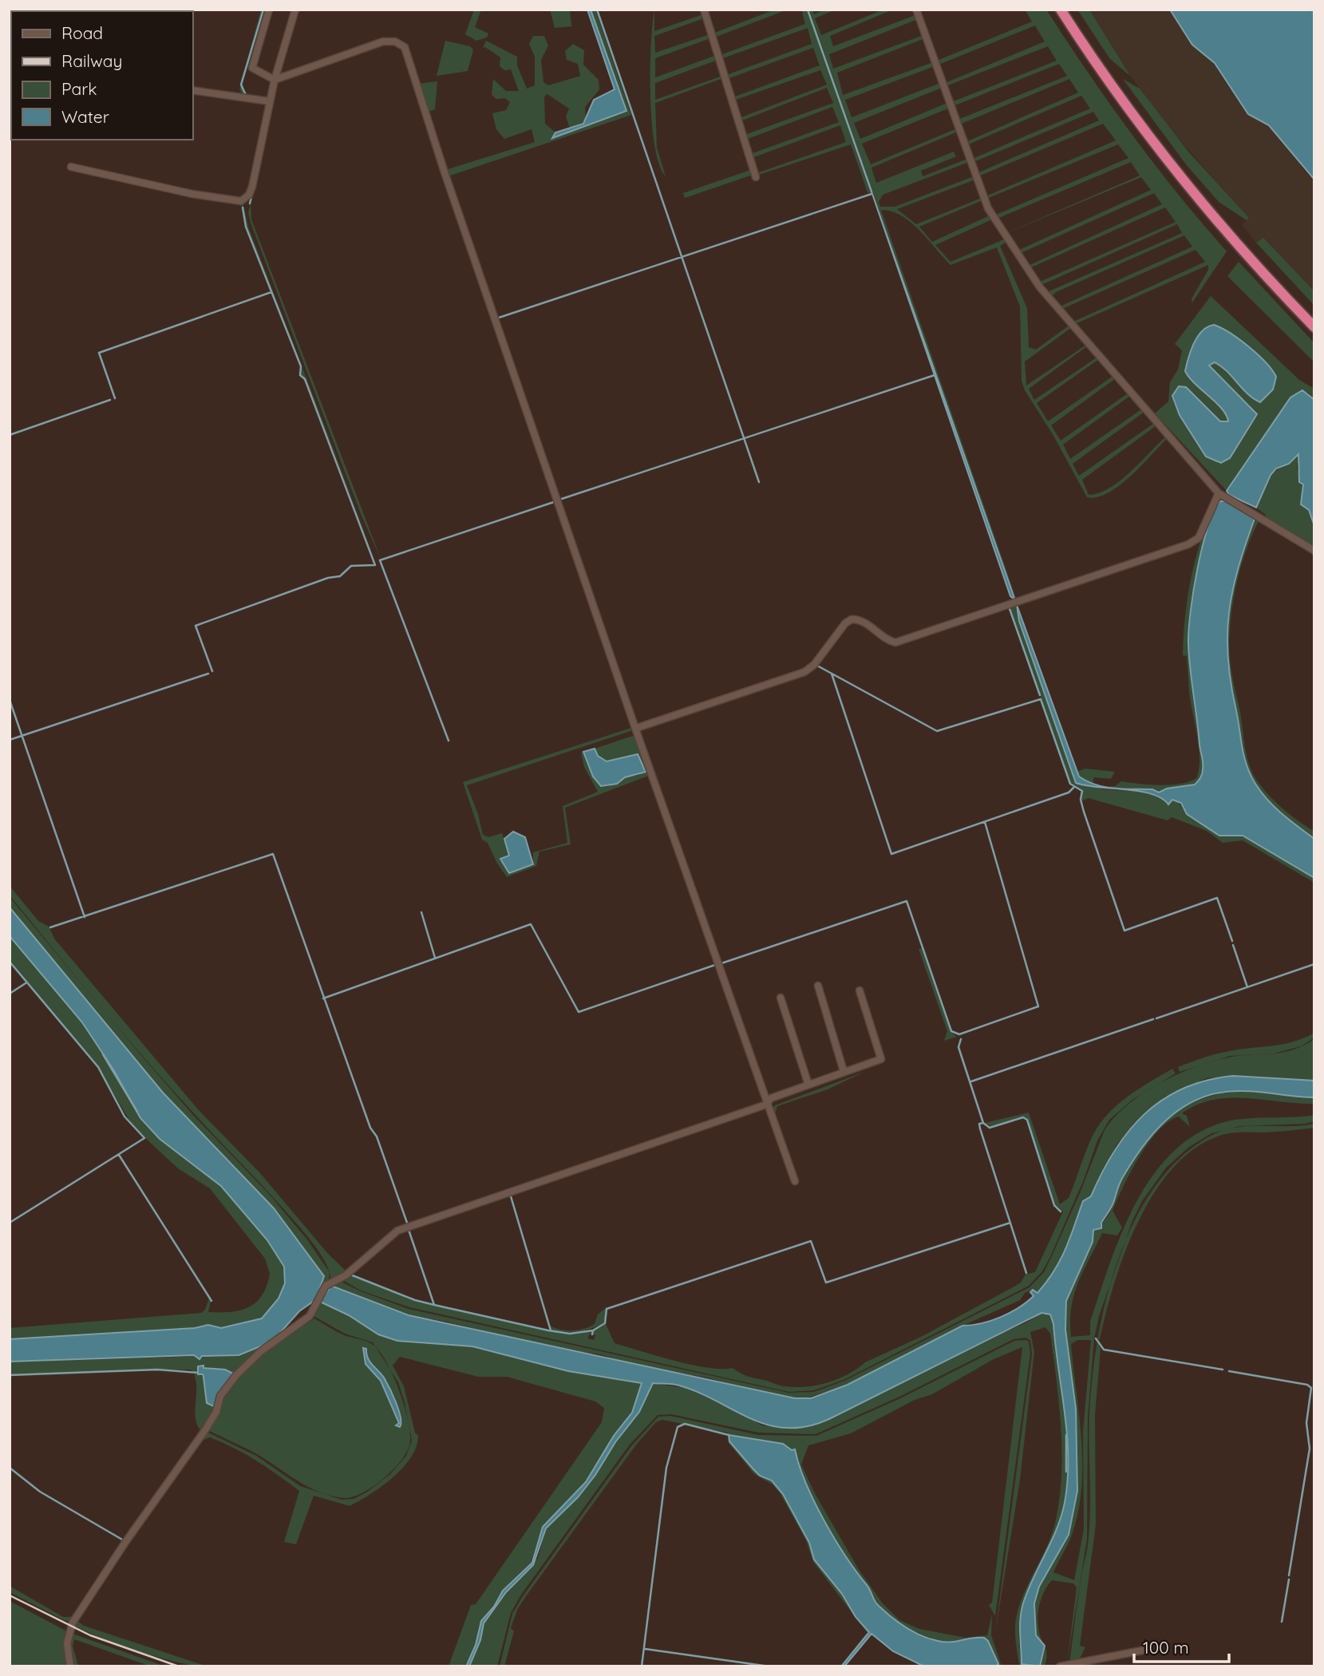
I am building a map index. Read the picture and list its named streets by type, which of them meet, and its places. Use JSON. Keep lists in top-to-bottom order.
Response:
{
  "legend": [
    "Road",
    "Railway",
    "Park",
    "Water"
  ],
  "scale_bar": "100 m"
}
